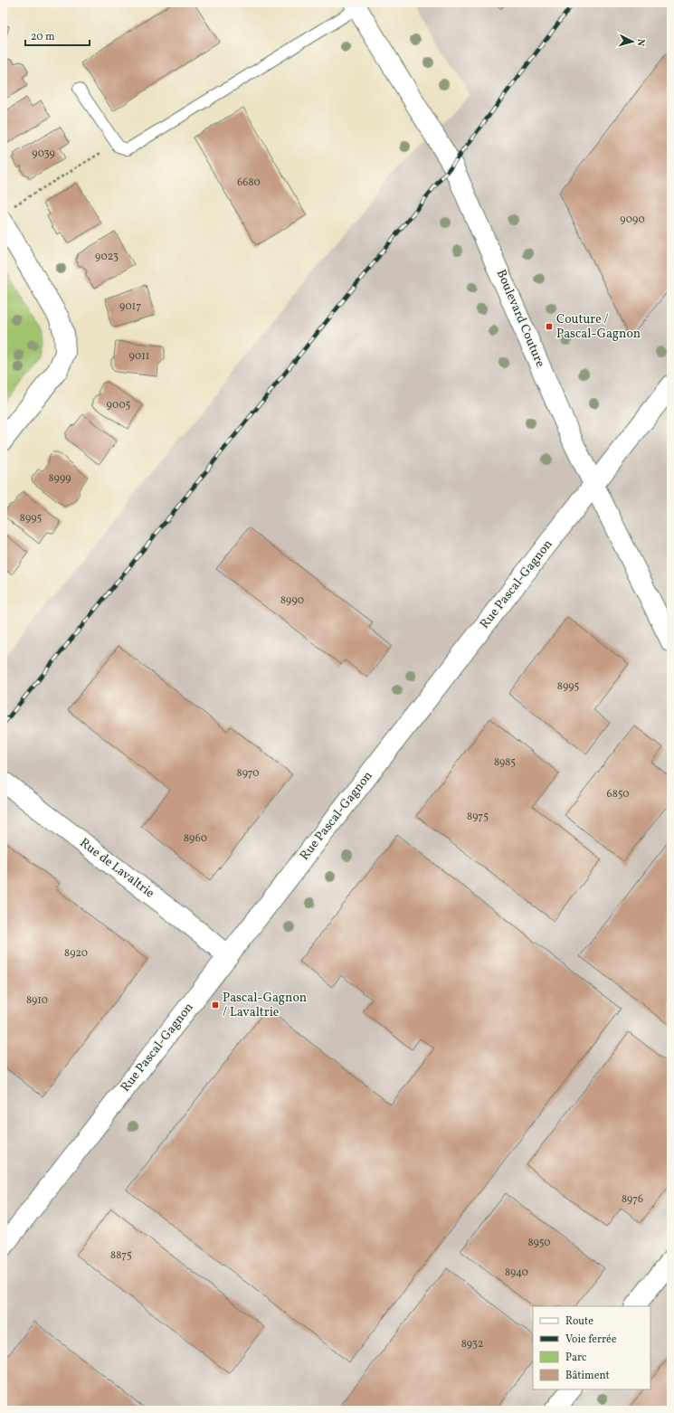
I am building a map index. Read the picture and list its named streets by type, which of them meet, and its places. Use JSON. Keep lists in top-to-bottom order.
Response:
{
  "streets": {
    "street": ["Boulevard Couture", "Rue Pascal-Gagnon", "Rue de Lavaltrie"]
  },
  "crossings": [
    ["Boulevard Couture", "Rue Pascal-Gagnon"],
    ["Rue Pascal-Gagnon", "Rue de Lavaltrie"]
  ],
  "places": {
    "transit": ["Couture / Pascal-Gagnon", "Pascal-Gagnon / Lavaltrie"]
  },
  "house_numbers": [
    "9039",
    "6680",
    "9090",
    "9023",
    "9017",
    "9011",
    "9005",
    "8999",
    "8995",
    "8990",
    "8995",
    "8985",
    "8970",
    "6850",
    "8975",
    "8960",
    "8920",
    "8910",
    "8976",
    "8950",
    "8875",
    "8940",
    "8932"
  ],
  "legend": [
    "Route",
    "Voie ferrée",
    "Parc",
    "Bâtiment"
  ],
  "scale_bar": "20 m",
  "north": "right"
}
